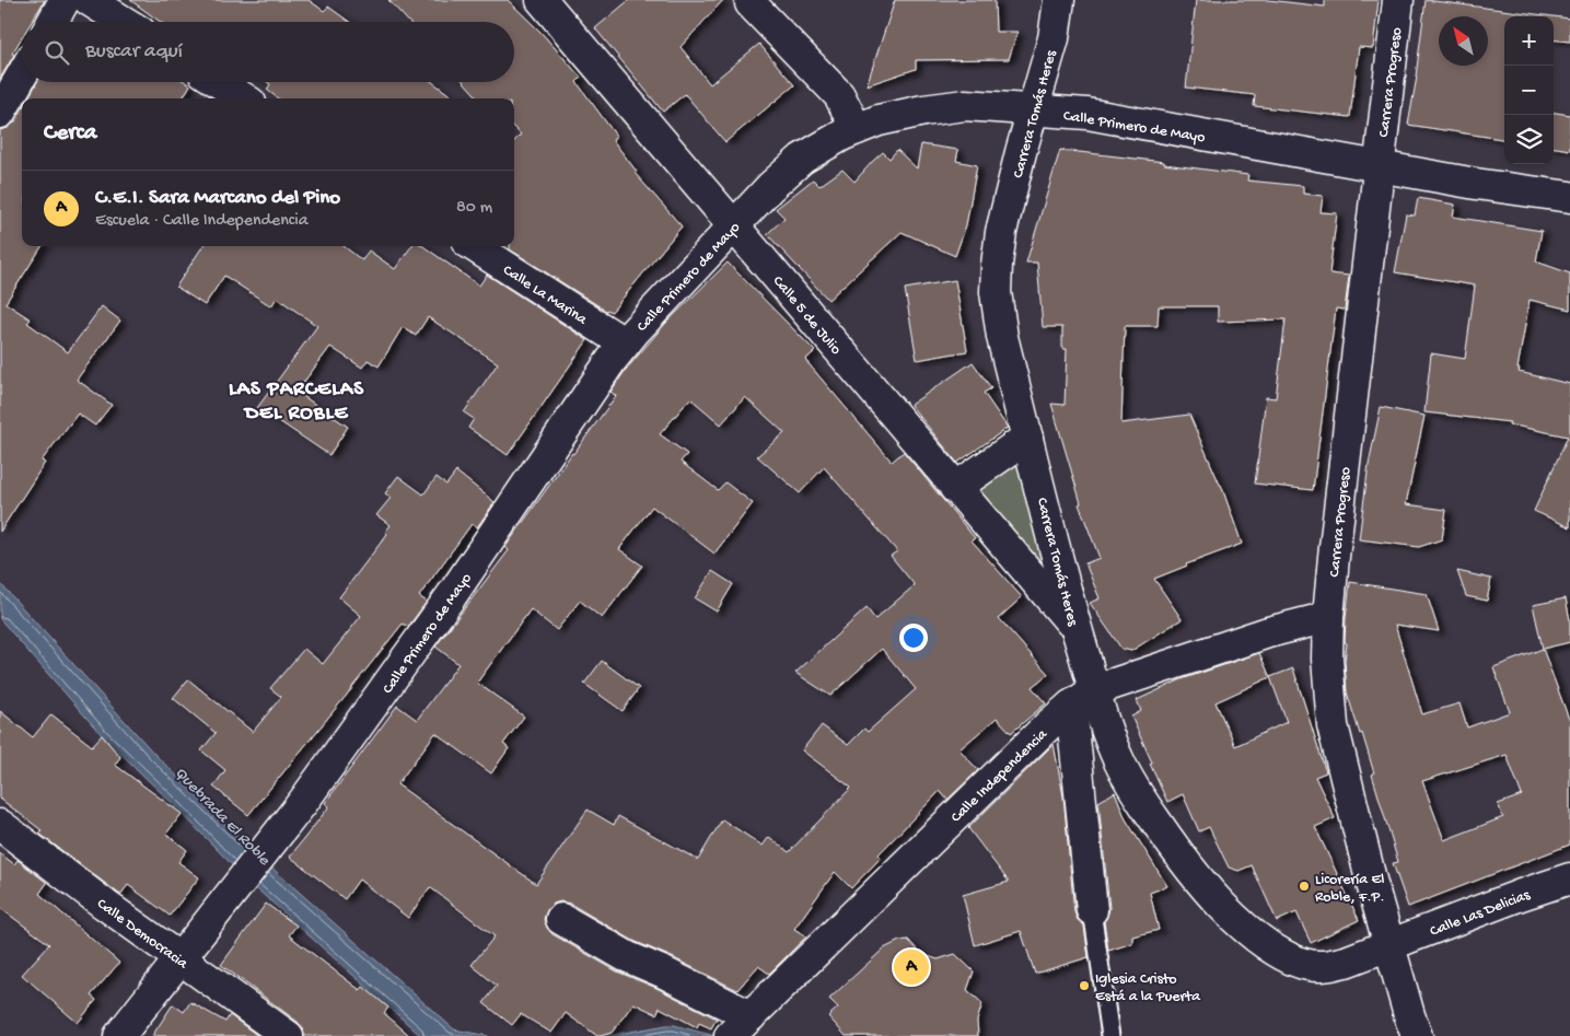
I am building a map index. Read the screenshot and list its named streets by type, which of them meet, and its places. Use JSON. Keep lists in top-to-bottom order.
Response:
{
  "streets": {
    "street": [
      "Carrera Progreso",
      "Carrera Tomás Heres",
      "Calle Primero de Mayo",
      "Calle La Marina",
      "Calle 5 de Julio",
      "Calle Independencia",
      "Calle Las Delicias",
      "Calle Democracia"
    ]
  },
  "crossings": [
    ["Carrera Progreso", "Carrera Tomás Heres"],
    ["Carrera Progreso", "Calle Primero de Mayo"],
    ["Carrera Progreso", "Calle Independencia"],
    ["Carrera Progreso", "Calle Las Delicias"],
    ["Carrera Tomás Heres", "Calle Primero de Mayo"],
    ["Carrera Tomás Heres", "Calle 5 de Julio"],
    ["Carrera Tomás Heres", "Calle Independencia"],
    ["Carrera Tomás Heres", "Calle Las Delicias"],
    ["Calle Primero de Mayo", "Calle La Marina"],
    ["Calle Primero de Mayo", "Calle 5 de Julio"],
    ["Calle Primero de Mayo", "Calle Democracia"]
  ],
  "districts": ["LAS PARCELAS DEL ROBLE"],
  "water": ["Quebrada El Roble"],
  "places": ["Licorería El Roble, F.P.", "Iglesia Cristo Está a la Puerta"],
  "north": "top left",
  "page": {
    "map_buttons": ["+", "−"],
    "search": "Buscar aquí",
    "heading": "Cerca",
    "list": [
      {
        "mark": "A",
        "name": "C.E.I. Sara Marcano del Pino",
        "note": "Escuela · Calle Independencia",
        "value": "80 m"
      }
    ],
    "pins": "A"
  }
}
